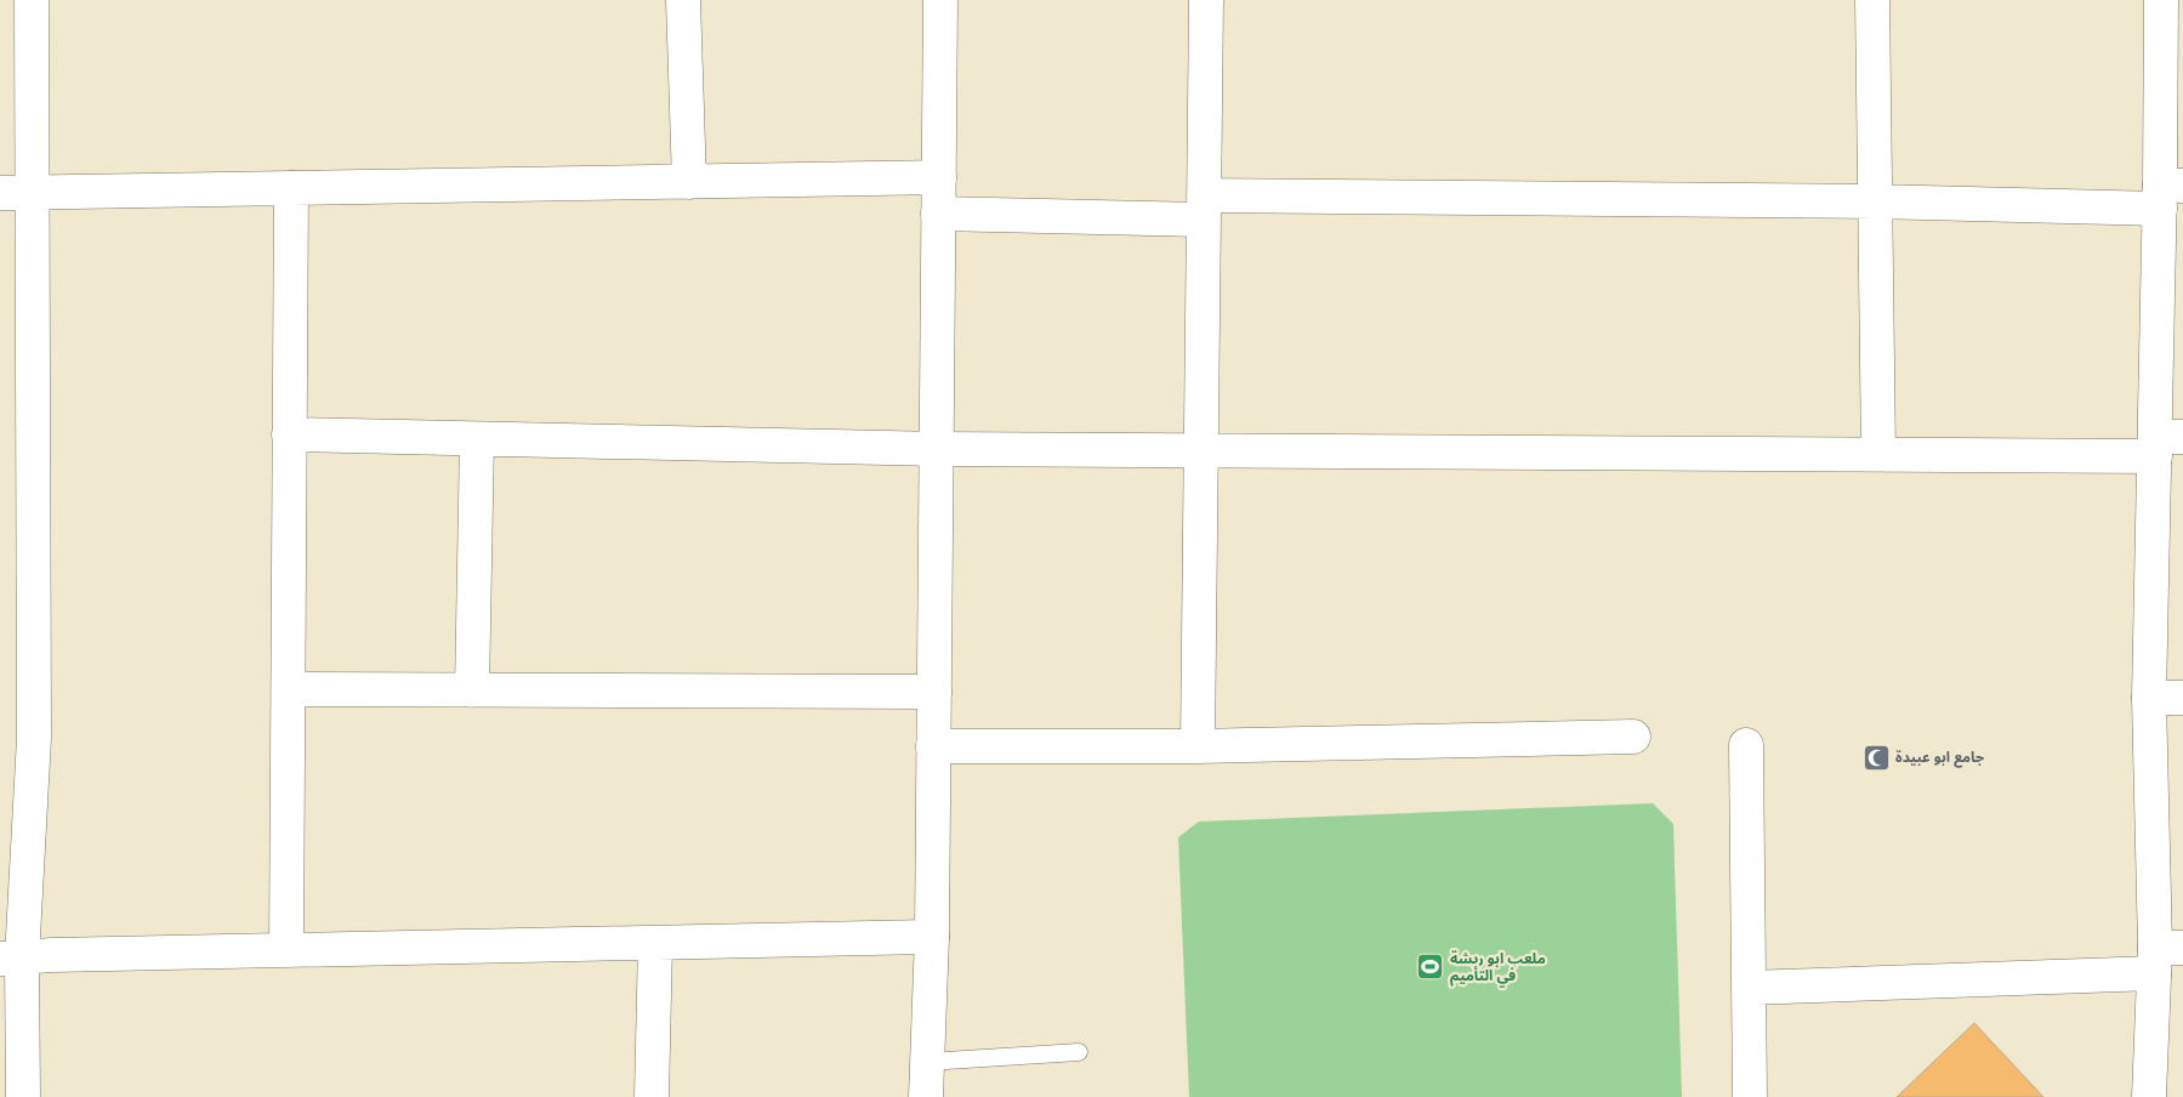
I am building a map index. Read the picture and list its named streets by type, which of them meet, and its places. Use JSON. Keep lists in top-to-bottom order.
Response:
{
  "places": {
    "mosque": ["جامع ابو عبيدة"],
    "sports": ["ملعب ابو ريشة في التأميم"]
  }
}
